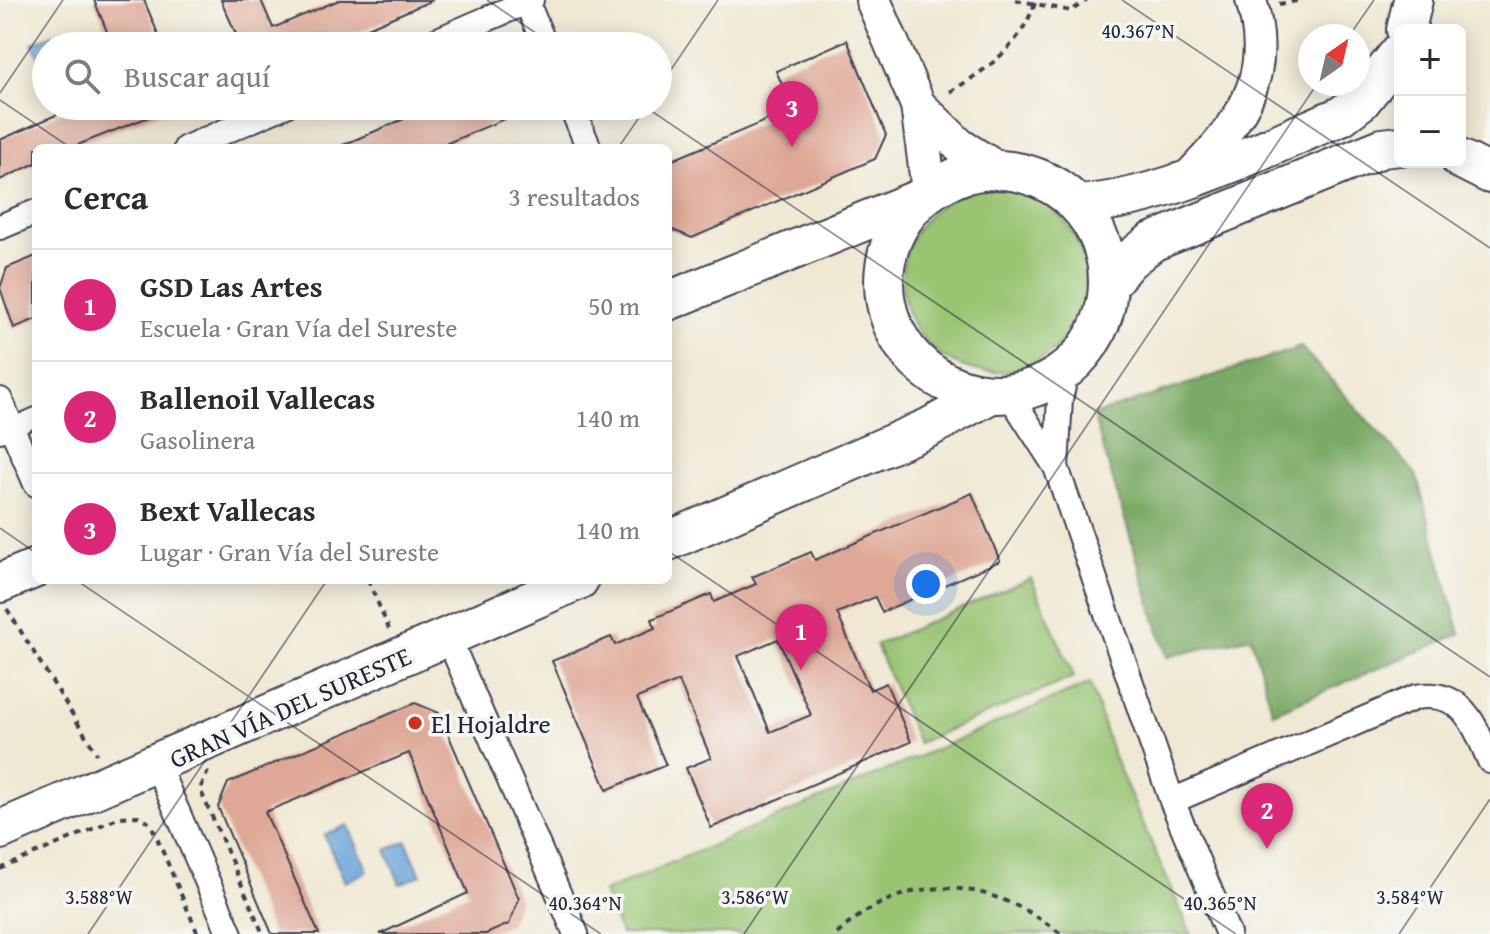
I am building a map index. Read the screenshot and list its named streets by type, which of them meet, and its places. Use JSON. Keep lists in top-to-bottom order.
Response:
{
  "streets": {
    "main road": ["GRAN VÍA DEL SURESTE"]
  },
  "places": ["El Hojaldre"],
  "north": "top right",
  "page": {
    "map_buttons": ["+", "−"],
    "search": "Buscar aquí",
    "pins": ["3", "1", "2"],
    "heading": ["Cerca", "3 resultados"],
    "list": [
      {
        "mark": "1",
        "name": "GSD Las Artes",
        "note": "Escuela · Gran Vía del Sureste",
        "value": "50 m"
      },
      {
        "mark": "2",
        "name": "Ballenoil Vallecas",
        "note": "Gasolinera",
        "value": "140 m"
      },
      {
        "mark": "3",
        "name": "Bext Vallecas",
        "note": "Lugar · Gran Vía del Sureste",
        "value": "140 m"
      }
    ]
  },
  "coordinates": [
    "40.367°N",
    "3.588°W",
    "3.586°W",
    "3.584°W",
    "40.364°N",
    "40.365°N"
  ]
}
